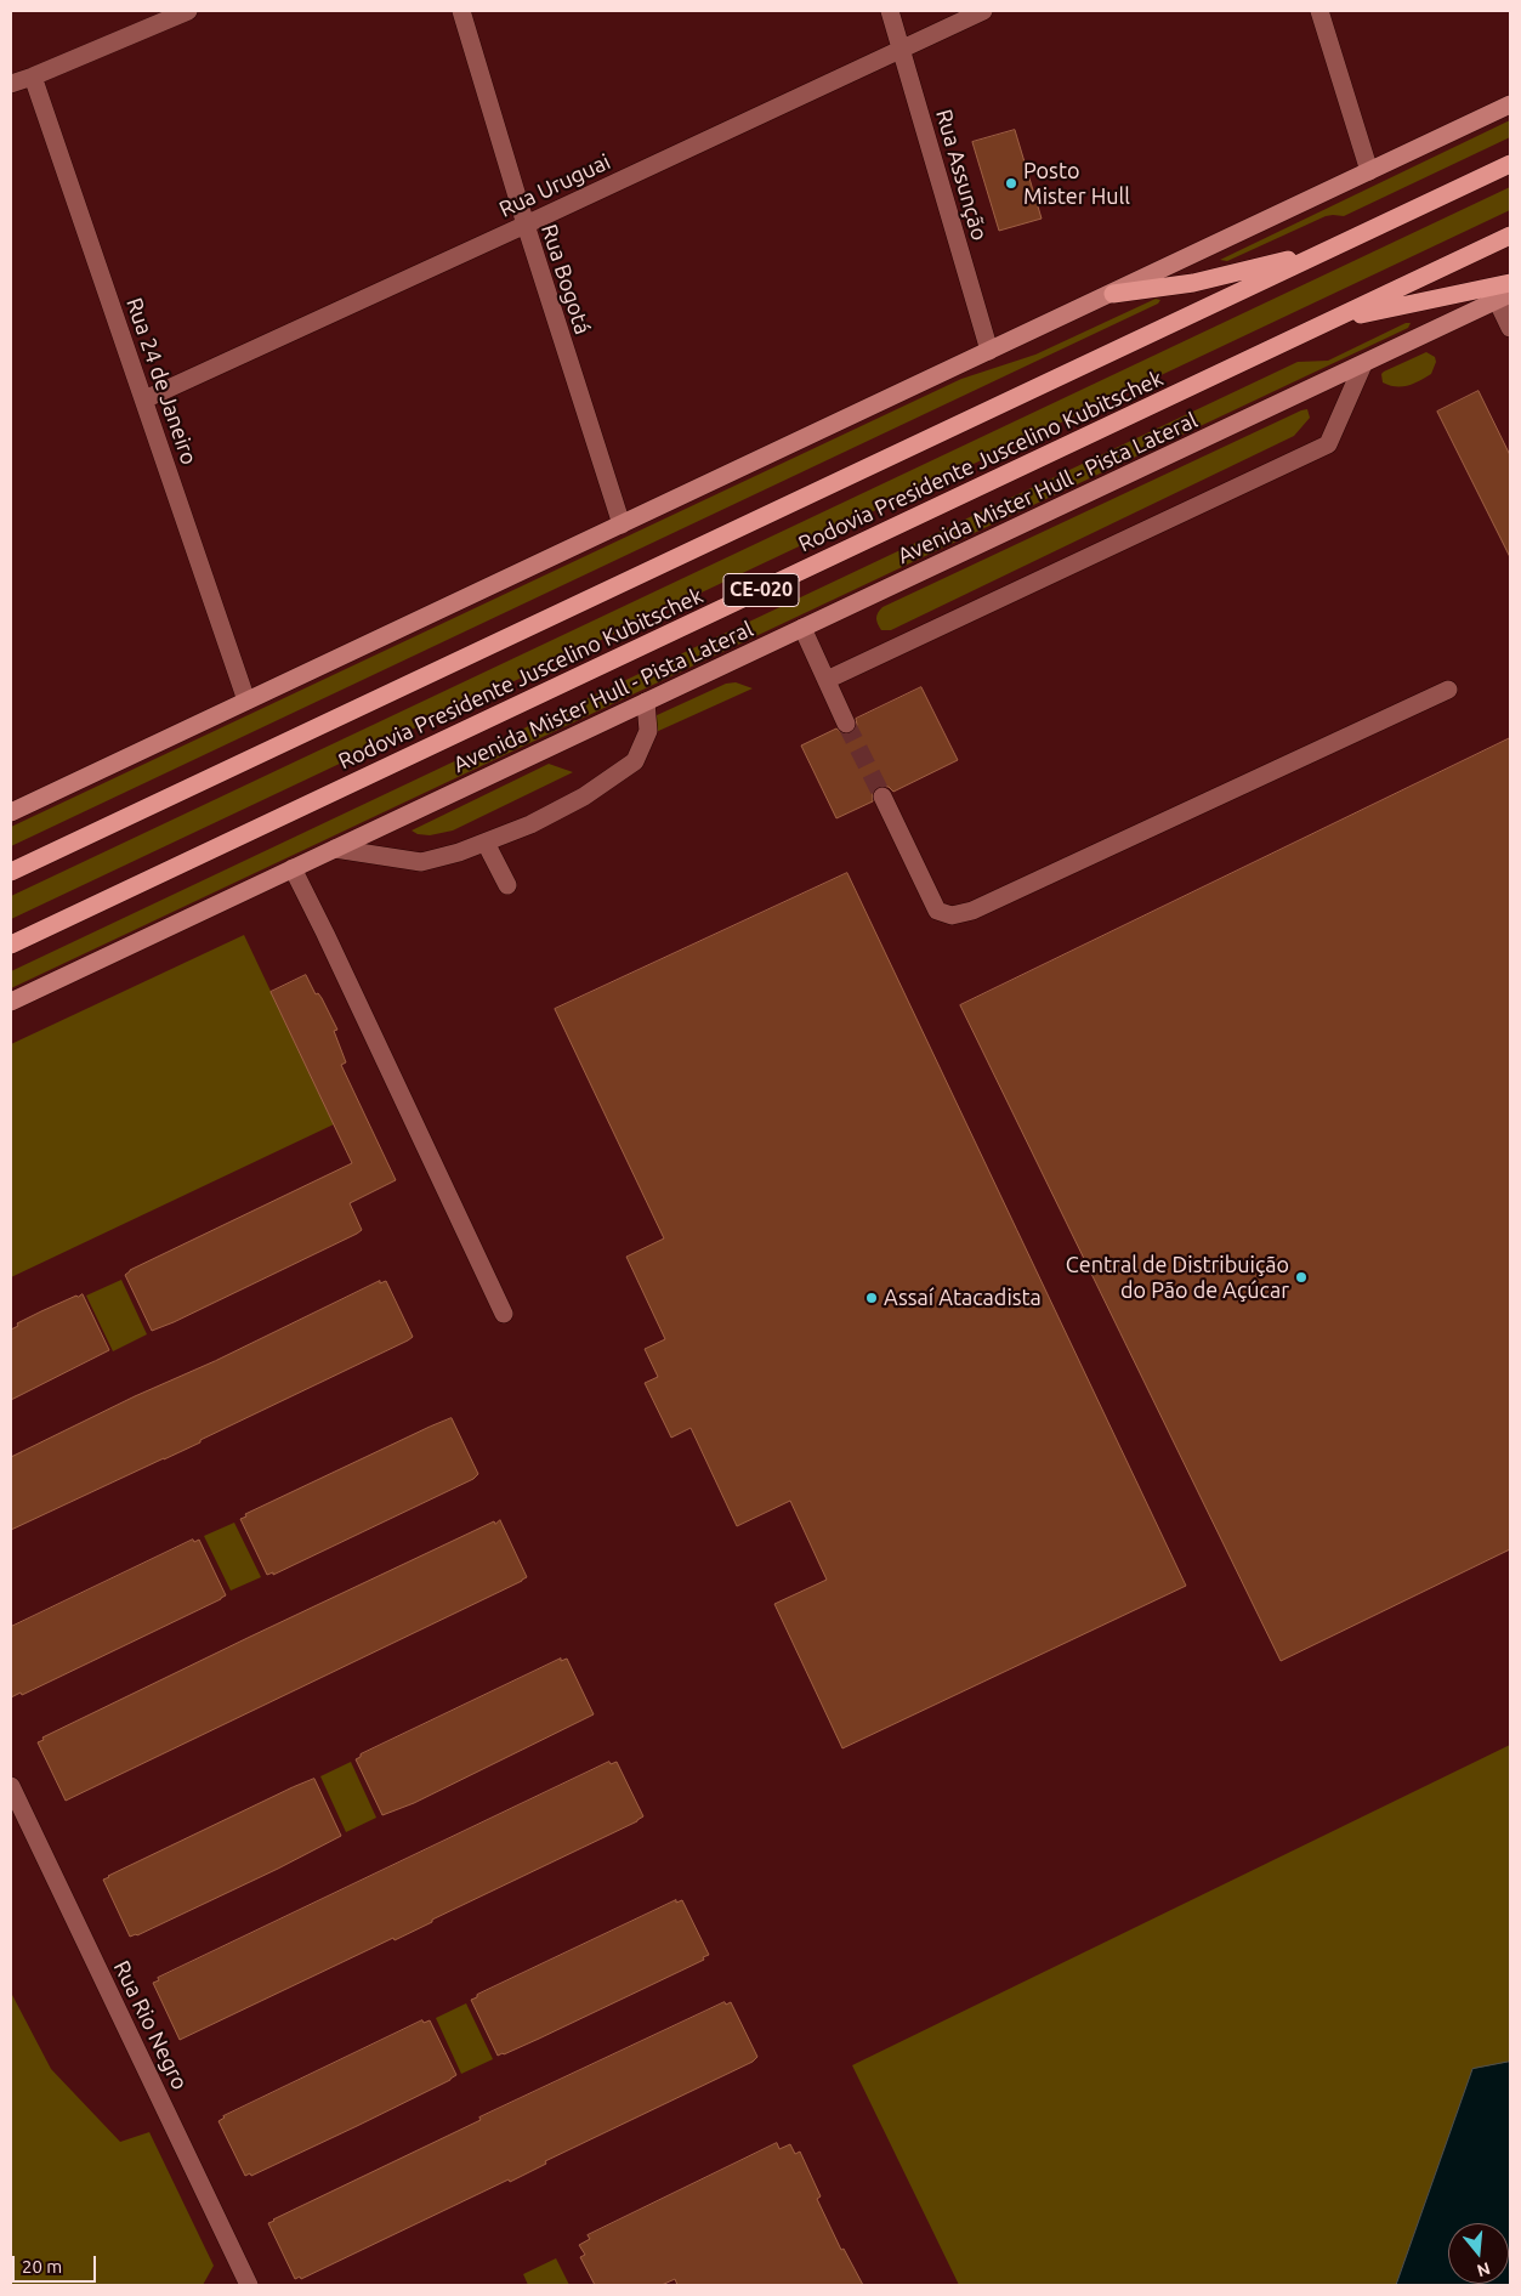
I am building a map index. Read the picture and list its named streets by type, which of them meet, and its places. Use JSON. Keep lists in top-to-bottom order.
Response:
{
  "streets": {
    "highway": ["Rodovia Presidente Juscelino Kubitschek", "CE-020"],
    "main road": ["Avenida Mister Hull - Pista Lateral"],
    "street": [
      "Rua Assunção",
      "Rua Uruguai",
      "Rua Bogotá",
      "Rua 24 de Janeiro",
      "Rua Rio Negro"
    ]
  },
  "crossings": [
    ["Rua Assunção", "Rua Uruguai"],
    ["Rua Uruguai", "Rua Bogotá"],
    ["Rua Uruguai", "Rua 24 de Janeiro"]
  ],
  "places": ["Posto Mister Hull", "Central de Distribuição do Pão de Açúcar", "Assaí Atacadista"],
  "scale_bar": "20 m",
  "north": "bottom"
}
